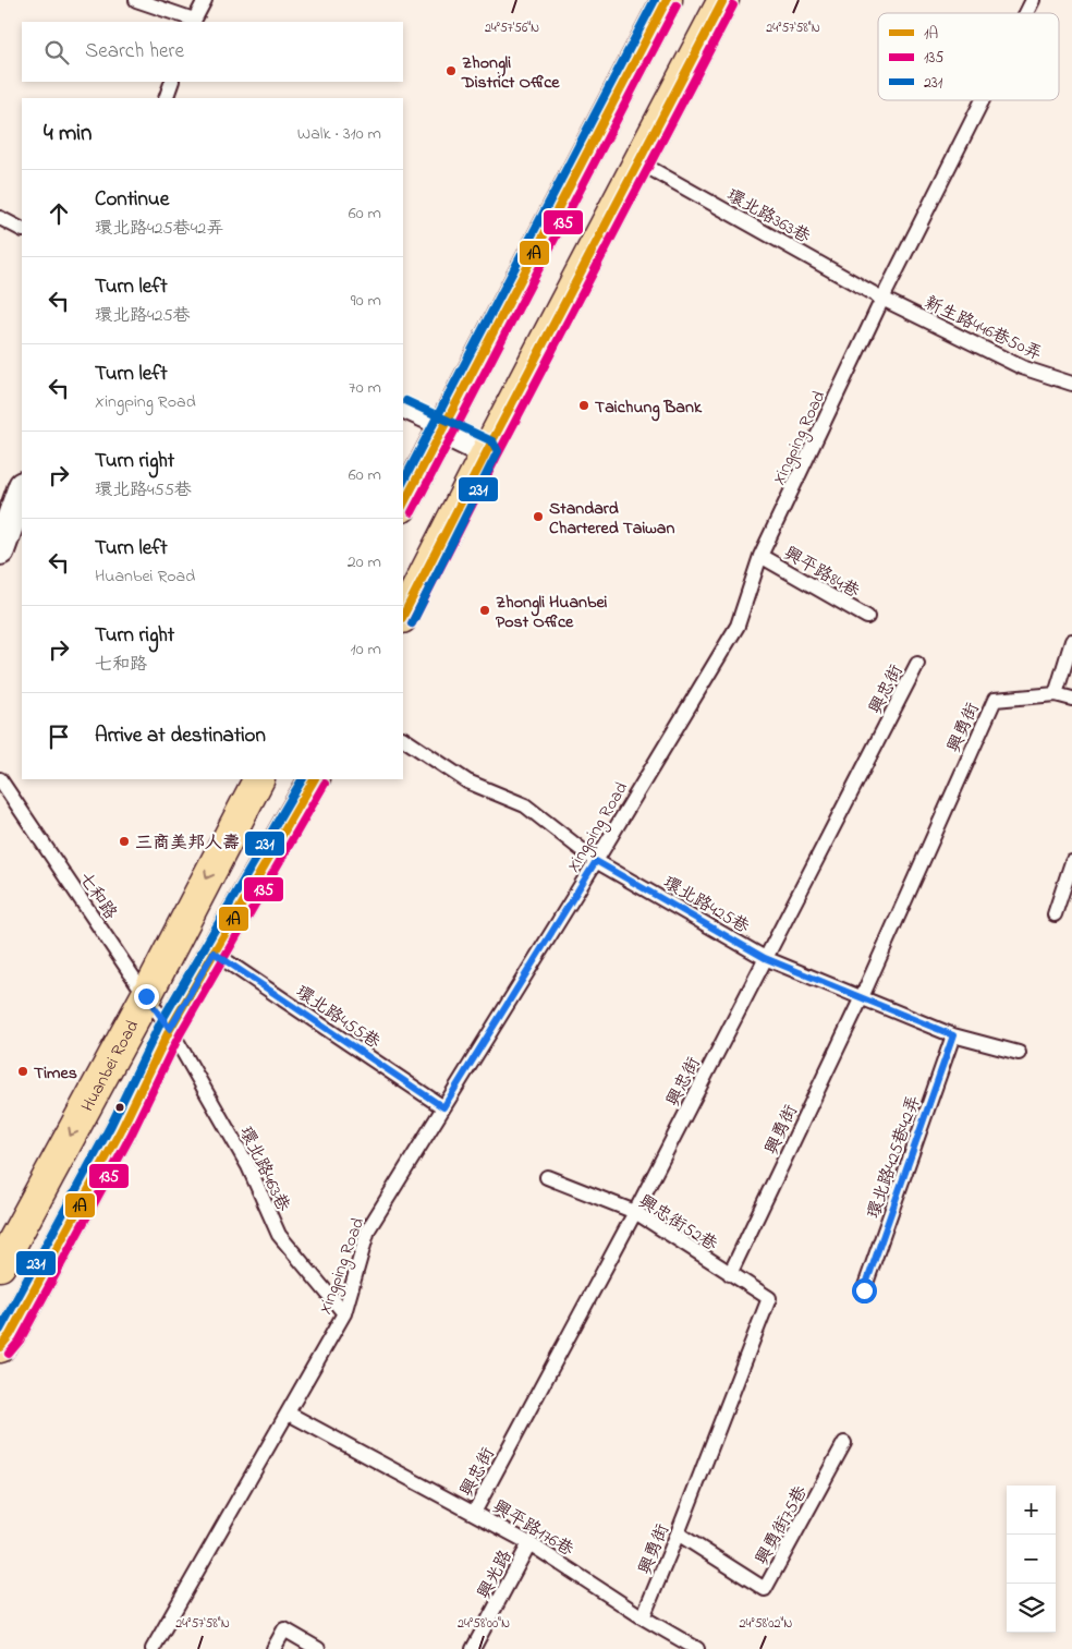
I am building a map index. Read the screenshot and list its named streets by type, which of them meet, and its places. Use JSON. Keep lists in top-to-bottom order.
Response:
{
  "streets": {
    "main road": ["Huanbei Road"],
    "lane": [
      "環北路363巷",
      "新生路446巷50弄",
      "Xingping Road",
      "興平路84巷",
      "興忠街",
      "興勇街",
      "七和路",
      "環北路425巷",
      "環北路455巷",
      "環北路425巷42弄",
      "環北路463巷",
      "興忠街52巷",
      "興勇街75巷",
      "興平路176巷",
      "興光路"
    ]
  },
  "crossings": [
    ["環北路363巷", "新生路446巷50弄"],
    ["環北路363巷", "Xingping Road"],
    ["新生路446巷50弄", "Xingping Road"],
    ["Xingping Road", "興平路84巷"],
    ["Xingping Road", "環北路425巷"],
    ["Xingping Road", "環北路455巷"],
    ["Xingping Road", "環北路463巷"],
    ["Xingping Road", "興平路176巷"],
    ["興忠街", "環北路425巷"],
    ["興忠街", "興忠街52巷"],
    ["興忠街", "興平路176巷"],
    ["興勇街", "環北路425巷"],
    ["興勇街", "興忠街52巷"],
    ["興勇街", "興勇街75巷"],
    ["興勇街", "興平路176巷"],
    ["七和路", "Huanbei Road"],
    ["七和路", "環北路463巷"],
    ["環北路425巷", "環北路425巷42弄"],
    ["興平路176巷", "興光路"]
  ],
  "places": [
    "Zhongli District Office",
    "Taichung Bank",
    "Standard Chartered Taiwan",
    "Zhongli Huanbei Post Office",
    "三商美邦人壽",
    "Times"
  ],
  "lines": ["transit line 1A", "transit line 231", "transit line 135"],
  "legend": ["1A", "135", "231"],
  "page": {
    "search": "Search here",
    "heading": ["4 min", "Walk · 310 m"],
    "list": [
      ["Continue", "環北路425巷42弄", "60 m"],
      ["Turn left", "環北路425巷", "90 m"],
      ["Turn left", "Xingping Road", "70 m"],
      ["Turn right", "環北路455巷", "60 m"],
      ["Turn left", "Huanbei Road", "20 m"],
      ["Turn right", "七和路", "10 m"],
      "Arrive at destination"
    ],
    "map_buttons": ["+", "−"]
  },
  "coordinates": [
    "24°57'56\"N",
    "24°57'58\"N",
    "24°58'00\"N",
    "24°58'02\"N"
  ]
}
